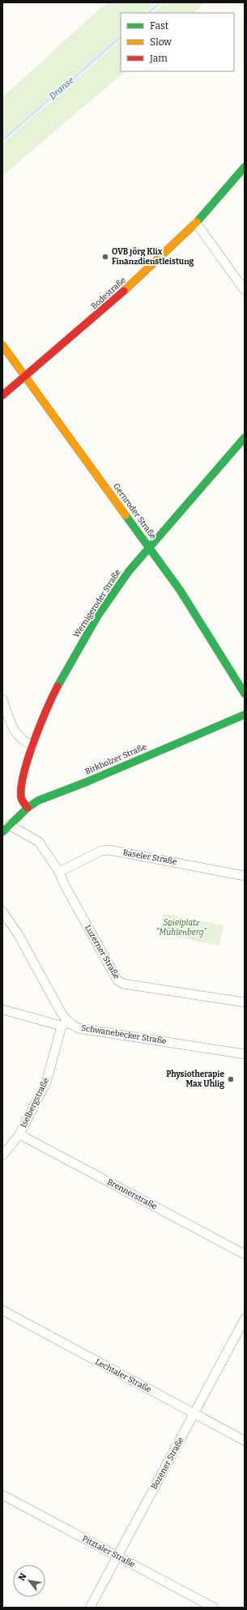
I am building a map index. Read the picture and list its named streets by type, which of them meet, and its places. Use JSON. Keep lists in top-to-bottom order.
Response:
{
  "streets": {
    "street": [
      "Bodestraße",
      "Gernroder Straße",
      "Wernigeroder Straße",
      "Birkholzer Straße",
      "Baseler Straße",
      "Luzerner Straße",
      "Schwanebecker Straße",
      "Iselbergstraße",
      "Brennerstraße",
      "Lechtaler Straße",
      "Bozener Straße",
      "Pitztaler Straße"
    ]
  },
  "crossings": [
    ["Bodestraße", "Gernroder Straße"],
    ["Gernroder Straße", "Wernigeroder Straße"],
    ["Wernigeroder Straße", "Birkholzer Straße"],
    ["Birkholzer Straße", "Luzerner Straße"],
    ["Baseler Straße", "Luzerner Straße"],
    ["Schwanebecker Straße", "Iselbergstraße"],
    ["Iselbergstraße", "Brennerstraße"],
    ["Lechtaler Straße", "Bozener Straße"],
    ["Bozener Straße", "Pitztaler Straße"]
  ],
  "water": ["Dranse"],
  "parks": ["Spielplatz \"Mühlenberg\""],
  "places": ["OVB Jörg Klix Finanzdienstleistung", "Physiotherapie Max Uhlig"],
  "legend": ["Fast", "Slow", "Jam"],
  "north": "top left"
}
